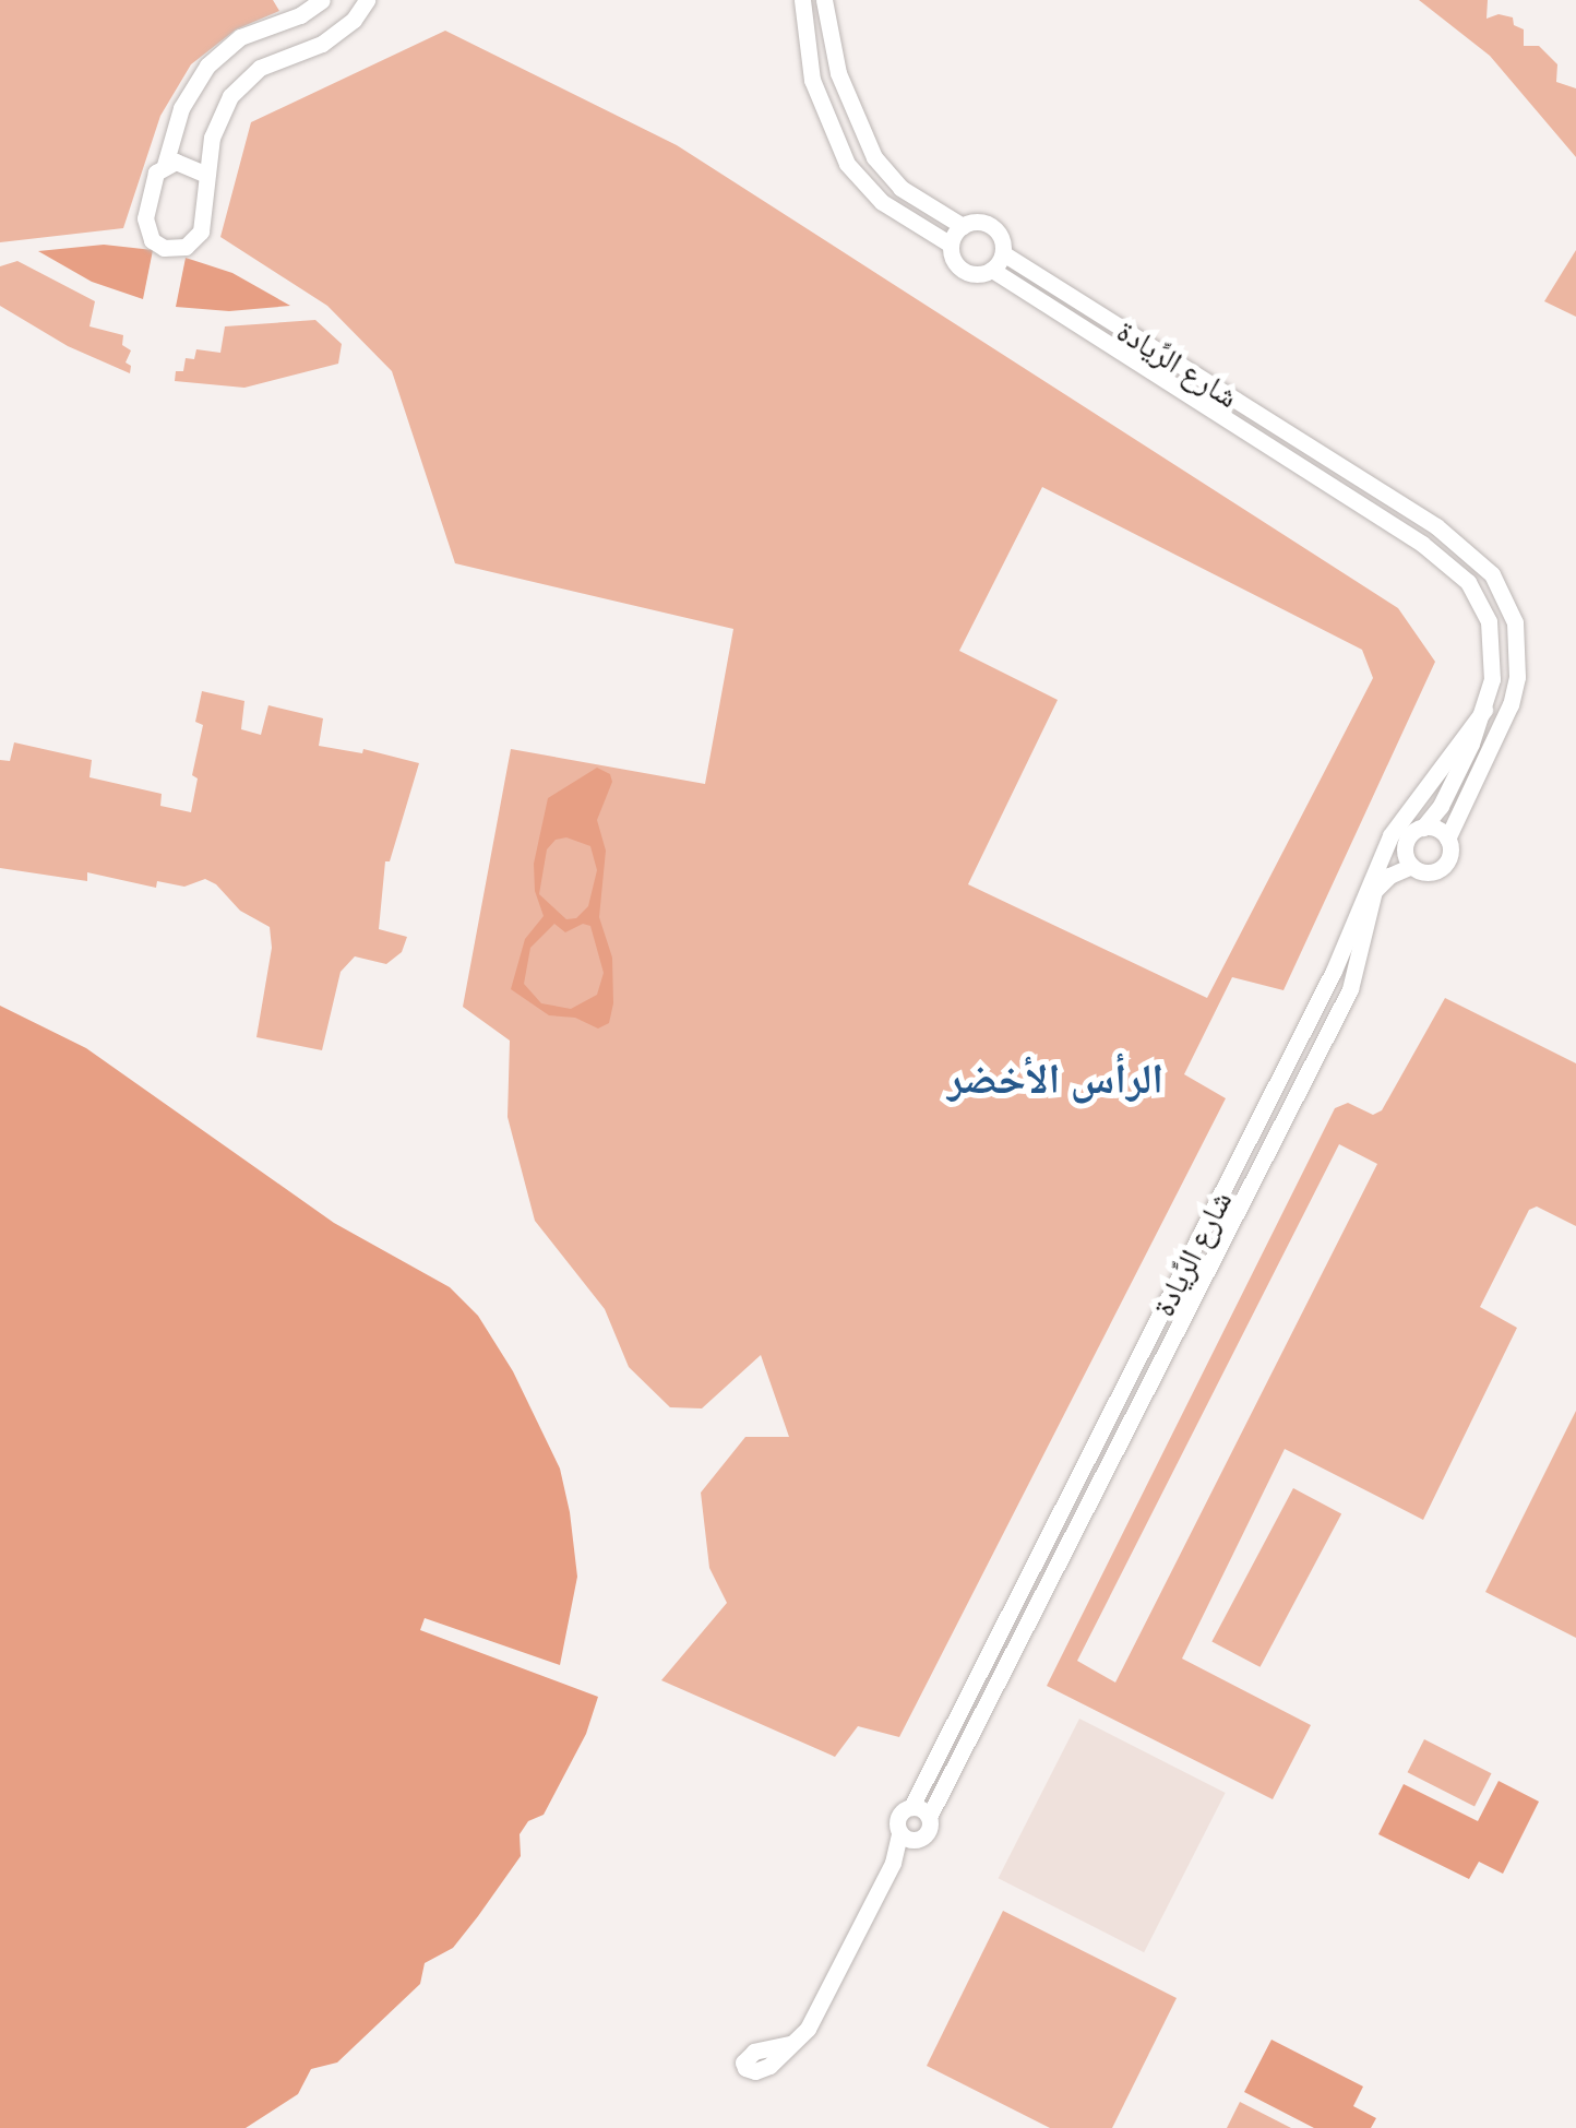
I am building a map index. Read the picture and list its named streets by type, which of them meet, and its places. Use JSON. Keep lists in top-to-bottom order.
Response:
{
  "streets": {
    "street": ["شارع الرِّيادة"]
  },
  "districts": ["الرأس الأخضر"]
}
